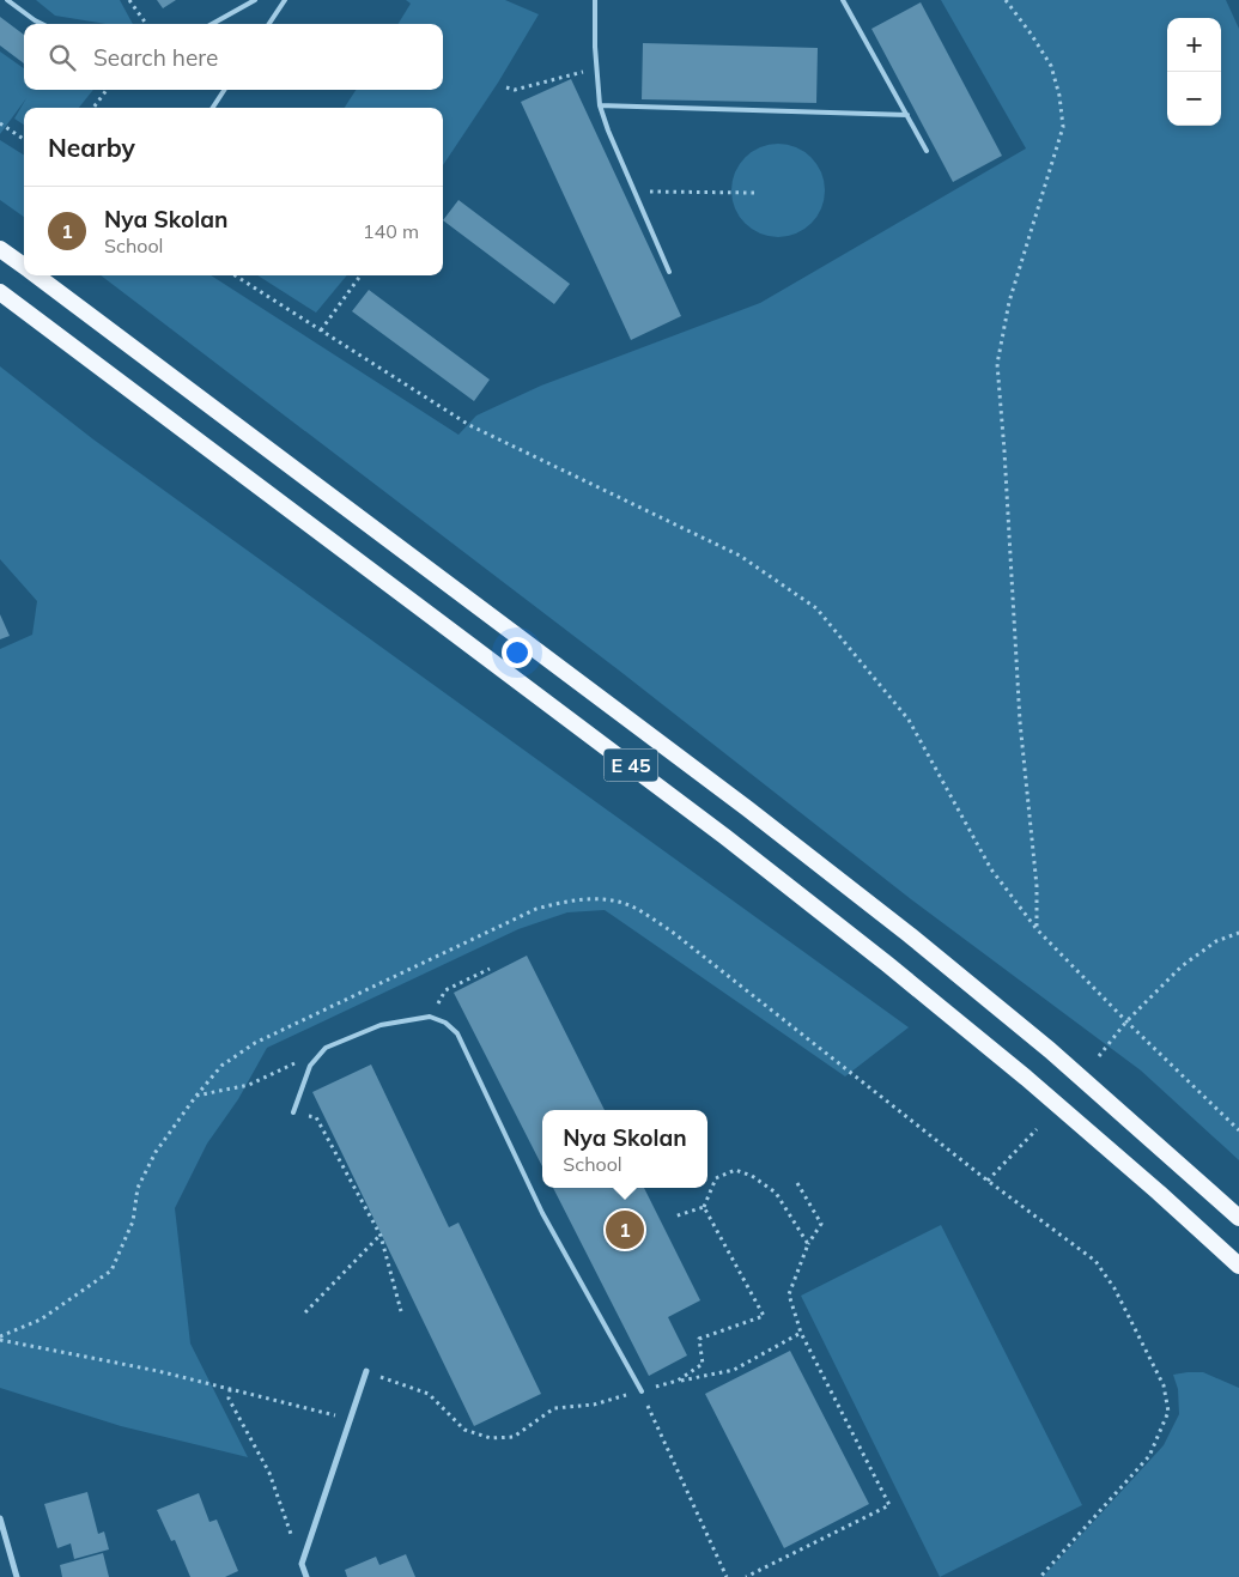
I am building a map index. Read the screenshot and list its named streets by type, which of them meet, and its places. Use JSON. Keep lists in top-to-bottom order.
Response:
{
  "streets": {
    "highway": ["E 45"]
  },
  "page": {
    "map_buttons": ["+", "−"],
    "search": "Search here",
    "heading": "Nearby",
    "list": [
      {
        "mark": "1",
        "name": "Nya Skolan",
        "note": "School",
        "value": "140 m"
      }
    ],
    "popup": ["Nya Skolan", "School"],
    "pins": "1"
  }
}
